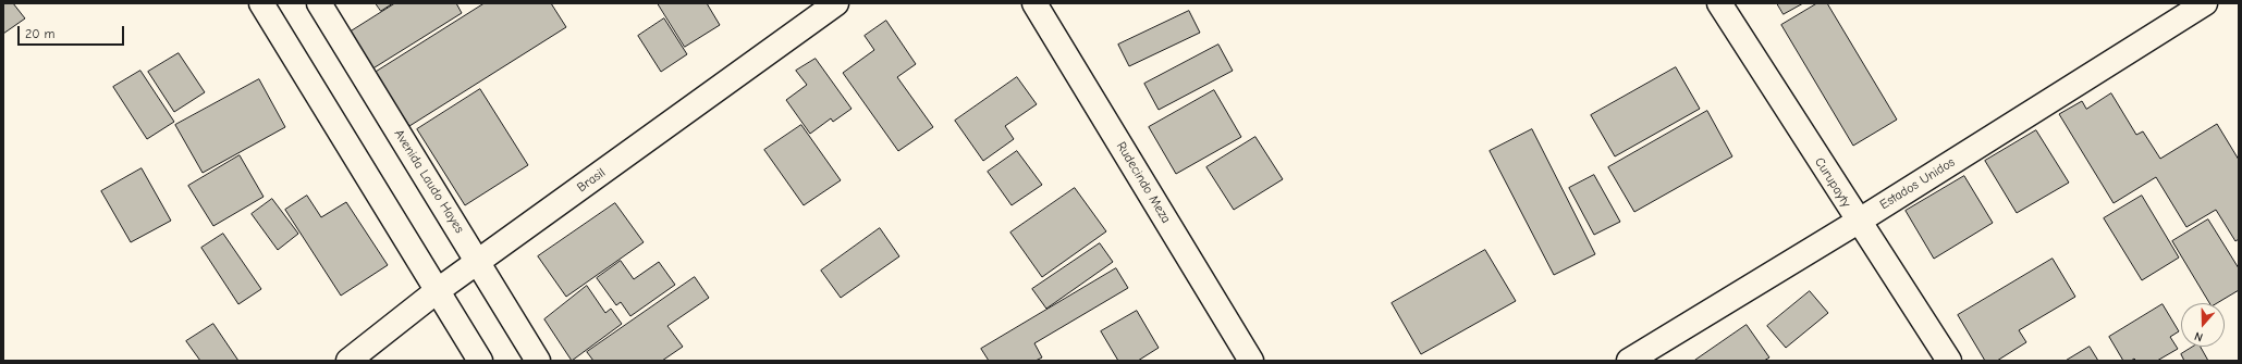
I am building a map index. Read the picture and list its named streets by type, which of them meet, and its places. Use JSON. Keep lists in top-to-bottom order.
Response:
{
  "streets": {
    "street": [
      "Brasil",
      "Avenida Laudo Hayes",
      "Rudecindo Meza",
      "Curupayty",
      "Estados Unidos"
    ]
  },
  "crossings": [
    ["Brasil", "Avenida Laudo Hayes"],
    ["Curupayty", "Estados Unidos"]
  ],
  "scale_bar": "20 m",
  "north": "bottom"
}
